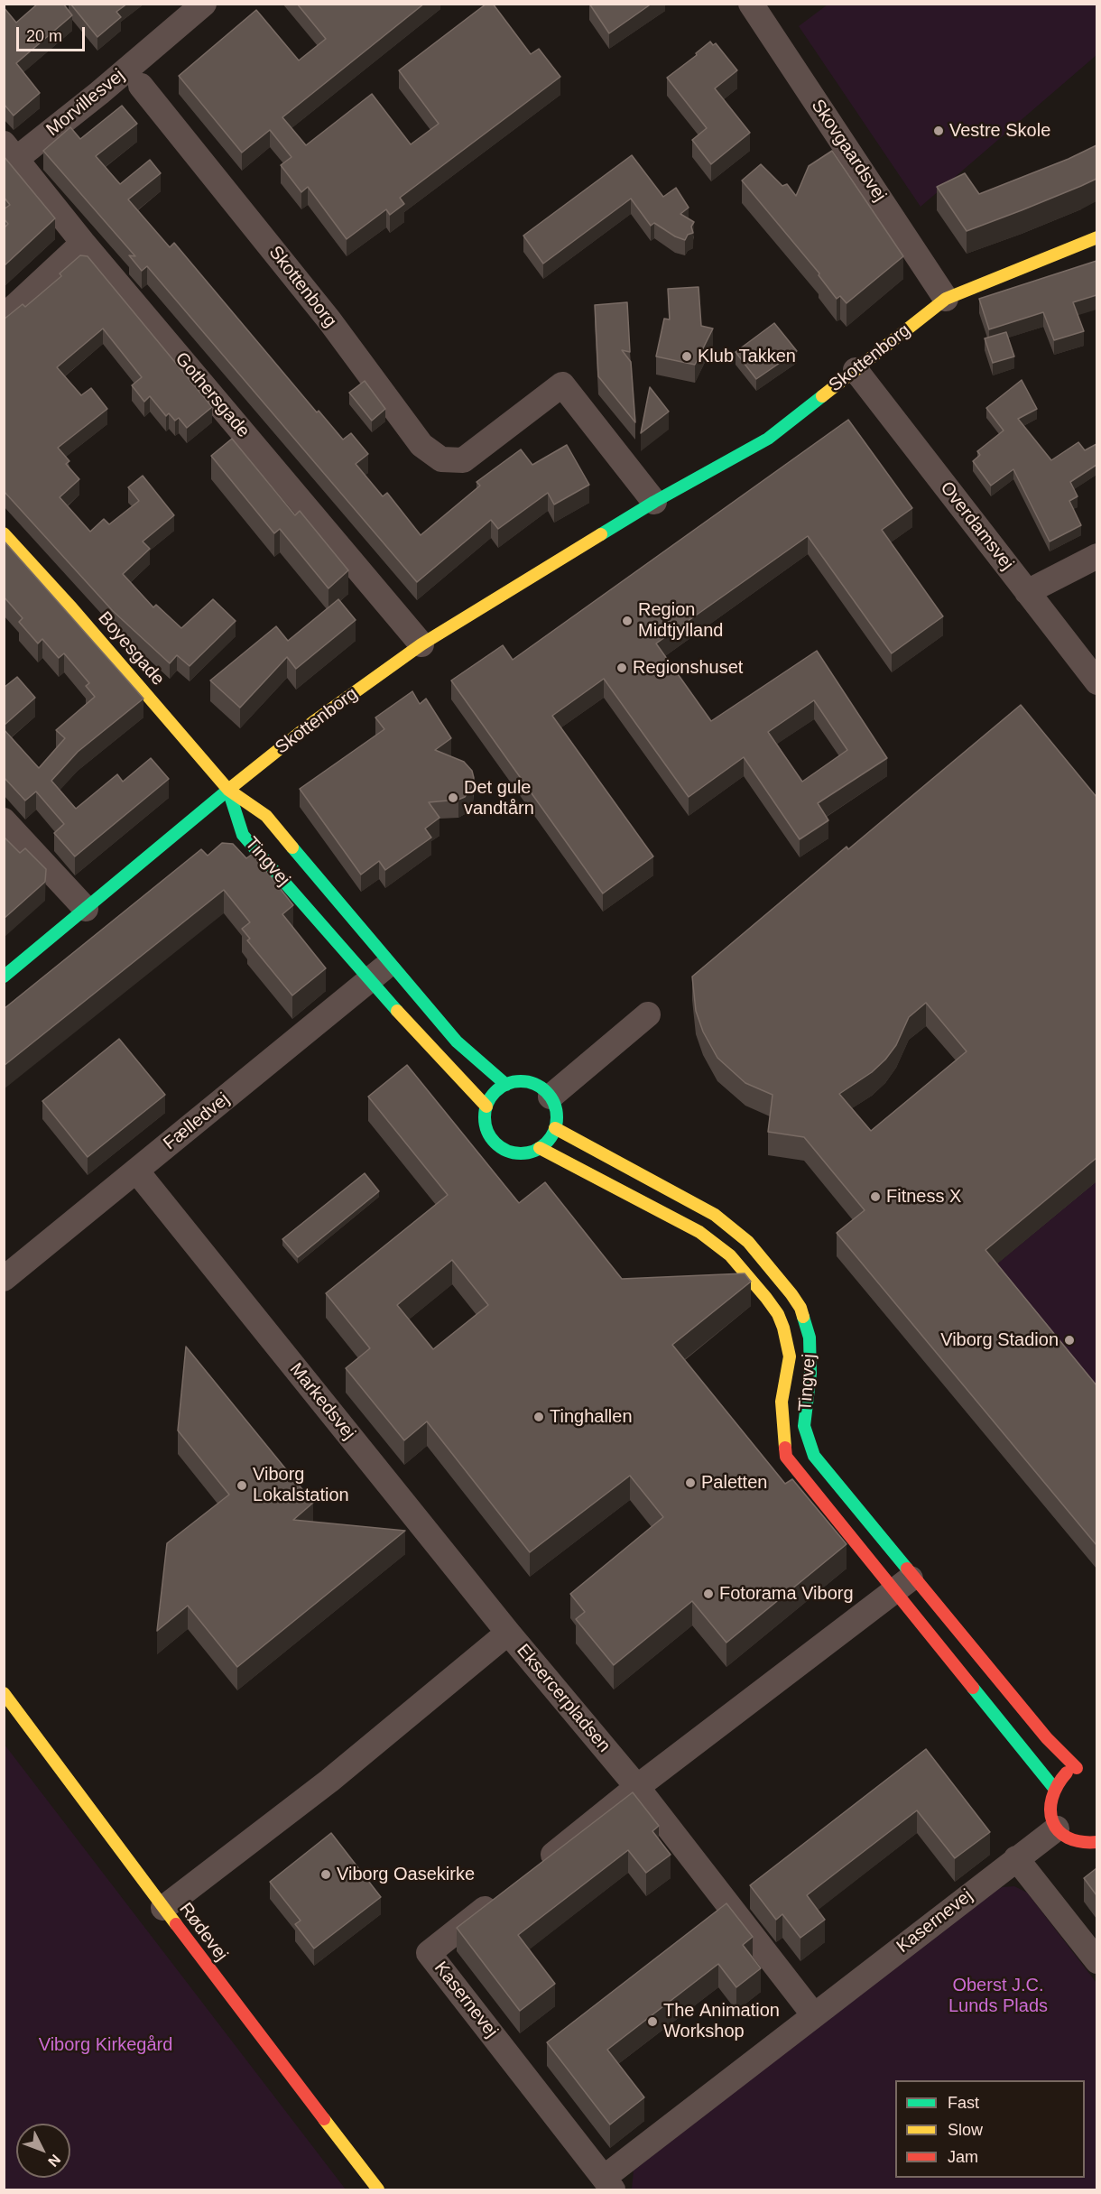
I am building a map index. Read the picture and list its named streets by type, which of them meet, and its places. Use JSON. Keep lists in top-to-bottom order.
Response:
{
  "streets": {
    "street": [
      "Morvillesvej",
      "Skovgaardsvej",
      "Skottenborg",
      "Gothersgade",
      "Overdamsvej",
      "Boyesgade",
      "Tingvej",
      "Fælledvej",
      "Markedsvej",
      "Eksercerpladsen",
      "Kasernevej",
      "Rødevej"
    ]
  },
  "crossings": [
    ["Morvillesvej", "Gothersgade"],
    ["Skovgaardsvej", "Skottenborg"],
    ["Skottenborg", "Gothersgade"],
    ["Skottenborg", "Overdamsvej"],
    ["Skottenborg", "Boyesgade"],
    ["Skottenborg", "Tingvej"],
    ["Boyesgade", "Tingvej"],
    ["Tingvej", "Fælledvej"],
    ["Fælledvej", "Markedsvej"],
    ["Markedsvej", "Eksercerpladsen"],
    ["Eksercerpladsen", "Rødevej"]
  ],
  "parks": ["Oberst J.C. Lunds Plads", "Viborg Kirkegård"],
  "places": [
    "Vestre Skole",
    "Klub Takken",
    "Region Midtjylland",
    "Regionshuset",
    "Det gule vandtårn",
    "Fitness X",
    "Viborg Stadion",
    "Tinghallen",
    "Paletten",
    "Viborg Lokalstation",
    "Fotorama Viborg",
    "Viborg Oasekirke",
    "The Animation Workshop"
  ],
  "legend": ["Fast", "Slow", "Jam"],
  "scale_bar": "20 m",
  "north": "bottom right"
}
